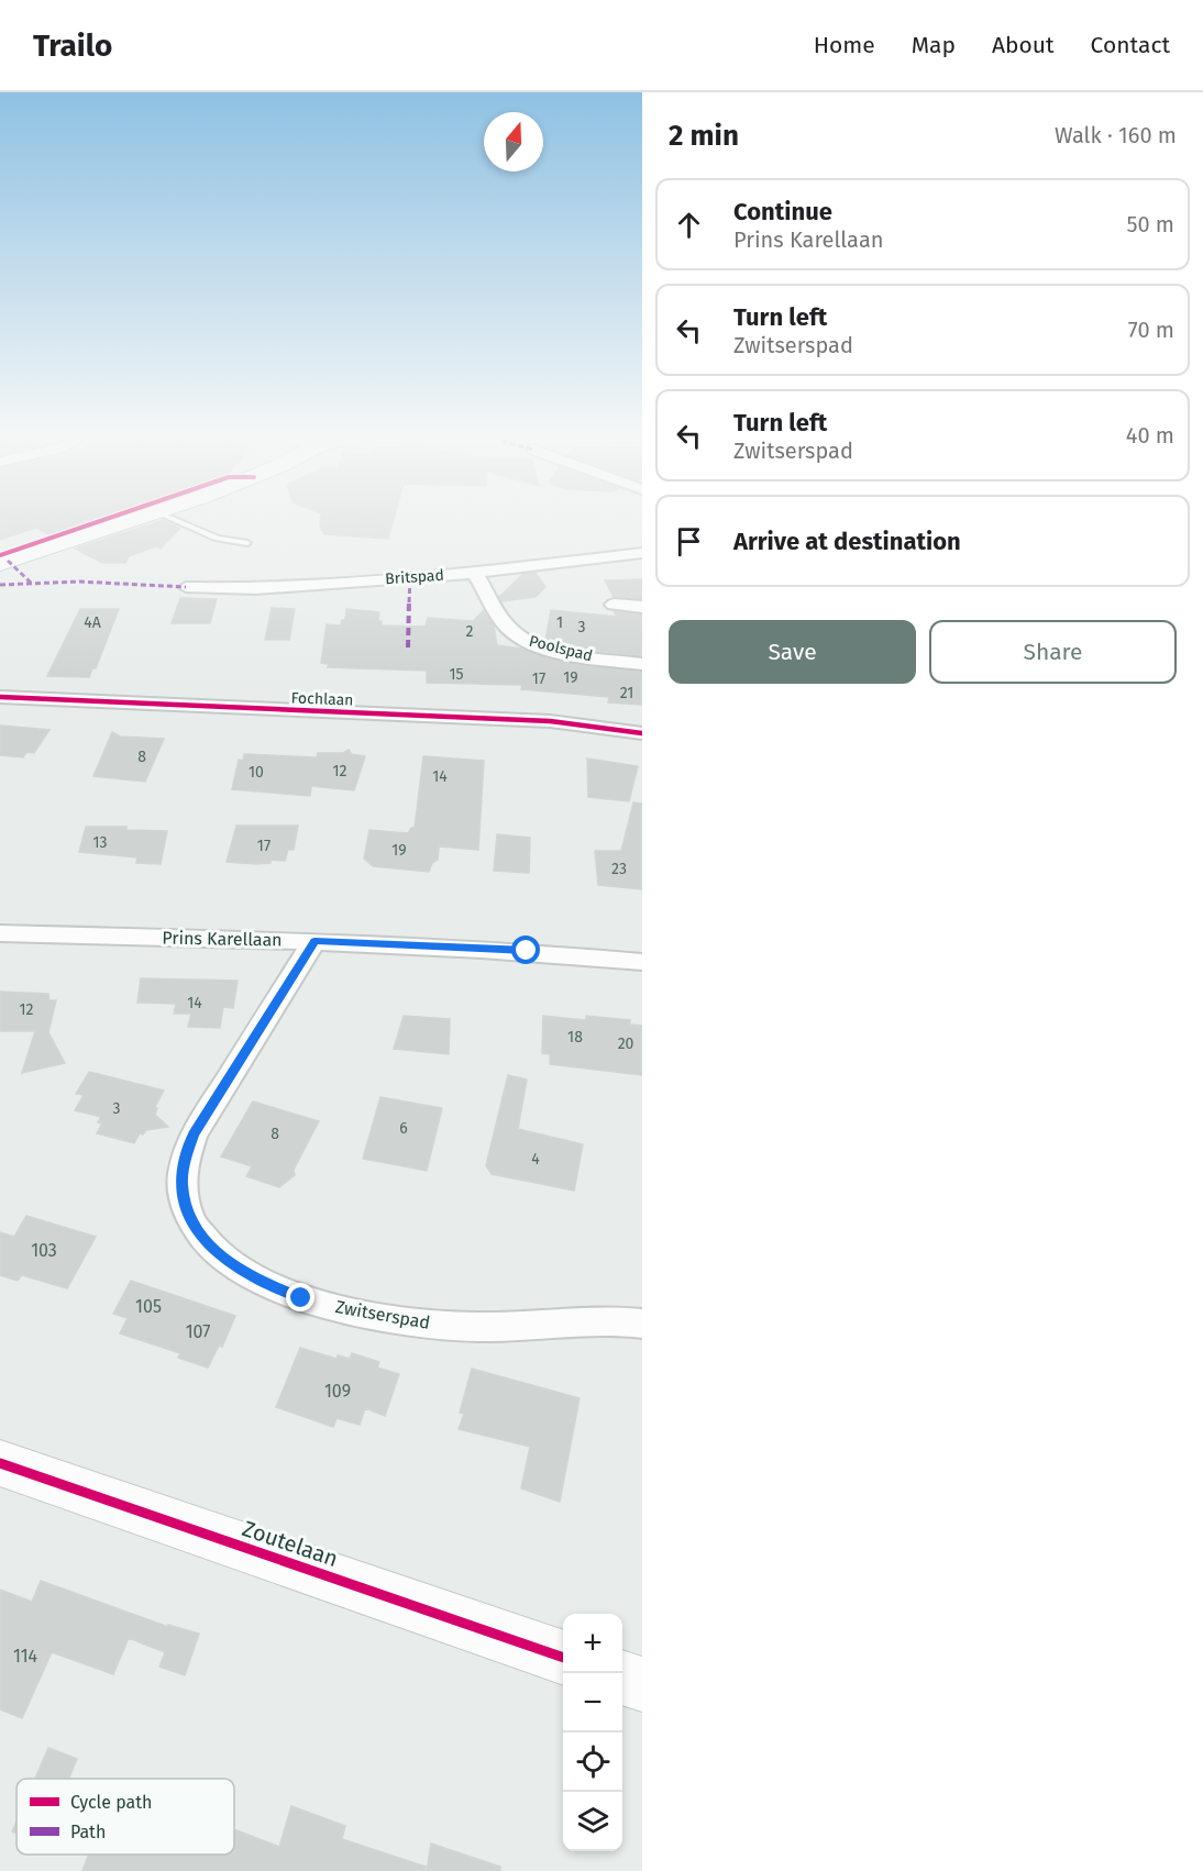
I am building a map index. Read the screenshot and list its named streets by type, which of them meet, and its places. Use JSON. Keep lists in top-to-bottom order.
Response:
{
  "streets": {
    "street": [
      "Britspad",
      "Poolspad",
      "Fochlaan",
      "Prins Karellaan",
      "Zwitserspad",
      "Zoutelaan"
    ]
  },
  "crossings": [
    ["Britspad", "Poolspad"],
    ["Prins Karellaan", "Zwitserspad"]
  ],
  "house_numbers": [
    "4A",
    "1",
    "3",
    "2",
    "15",
    "19",
    "17",
    "21",
    "8",
    "12",
    "10",
    "14",
    "13",
    "17",
    "19",
    "23",
    "14",
    "12",
    "18",
    "20",
    "3",
    "6",
    "8",
    "4",
    "103",
    "105",
    "107",
    "109",
    "114"
  ],
  "legend": ["Cycle path", "Path"],
  "north": "top",
  "page": {
    "header": "Trailo",
    "nav": [
      "Home",
      "Map",
      "About",
      "Contact"
    ],
    "heading": ["2 min", "Walk · 160 m"],
    "list": [
      ["Continue", "Prins Karellaan", "50 m"],
      ["Turn left", "Zwitserspad", "70 m"],
      ["Turn left", "Zwitserspad", "40 m"],
      "Arrive at destination"
    ],
    "buttons": ["Save", "Share"],
    "map_buttons": ["+", "−"]
  }
}
